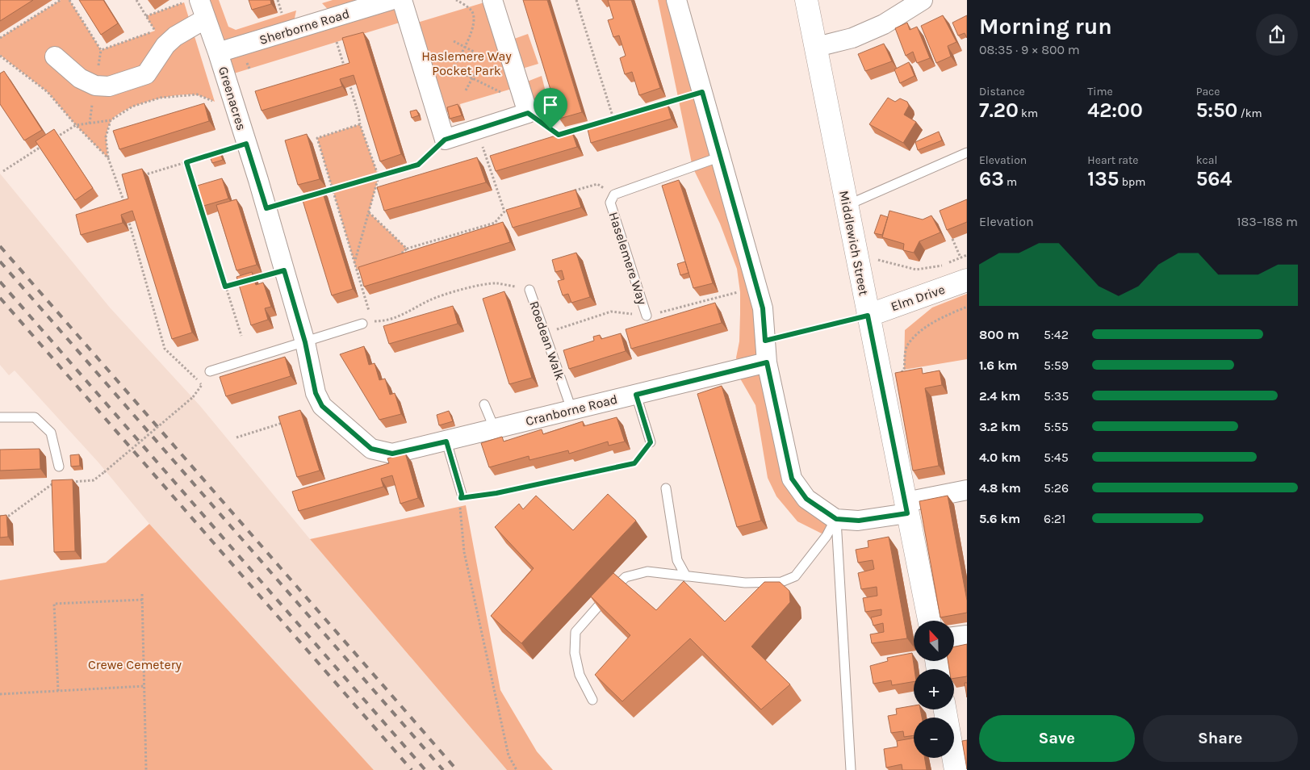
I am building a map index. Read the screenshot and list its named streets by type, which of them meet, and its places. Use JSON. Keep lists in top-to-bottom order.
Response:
{
  "streets": {
    "main road": ["Middlewich Street", "Elm Drive"],
    "street": ["Sherborne Road", "Greenacres", "Cranborne Road"],
    "lane": ["Haselemere Way", "Roedean Walk"]
  },
  "crossings": [
    ["Sherborne Road", "Greenacres"],
    ["Greenacres", "Cranborne Road"],
    ["Middlewich Street", "Elm Drive"],
    ["Roedean Walk", "Cranborne Road"]
  ],
  "parks": ["Haslemere Way Pocket Park", "Crewe Cemetery"],
  "north": "top",
  "page": {
    "heading": ["Morning run", "08:35 · 9 × 800 m"],
    "stats": [
      ["Distance", "7.20 km"],
      ["Time", "42:00"],
      ["Pace", "5:50 /km"],
      ["Elevation", "63 m"],
      ["Heart rate", "135 bpm"],
      ["kcal", "564"]
    ],
    "chart": ["Elevation", "183–188 m"],
    "list": [
      {
        "name": "800 m",
        "note": "5:42"
      },
      {
        "name": "1.6 km",
        "note": "5:59"
      },
      {
        "name": "2.4 km",
        "note": "5:35"
      },
      {
        "name": "3.2 km",
        "note": "5:55"
      },
      {
        "name": "4.0 km",
        "note": "5:45"
      },
      {
        "name": "4.8 km",
        "note": "5:26"
      },
      {
        "name": "5.6 km",
        "note": "6:21"
      }
    ],
    "map_buttons": ["+", "−"],
    "buttons": ["Save", "Share"]
  }
}
